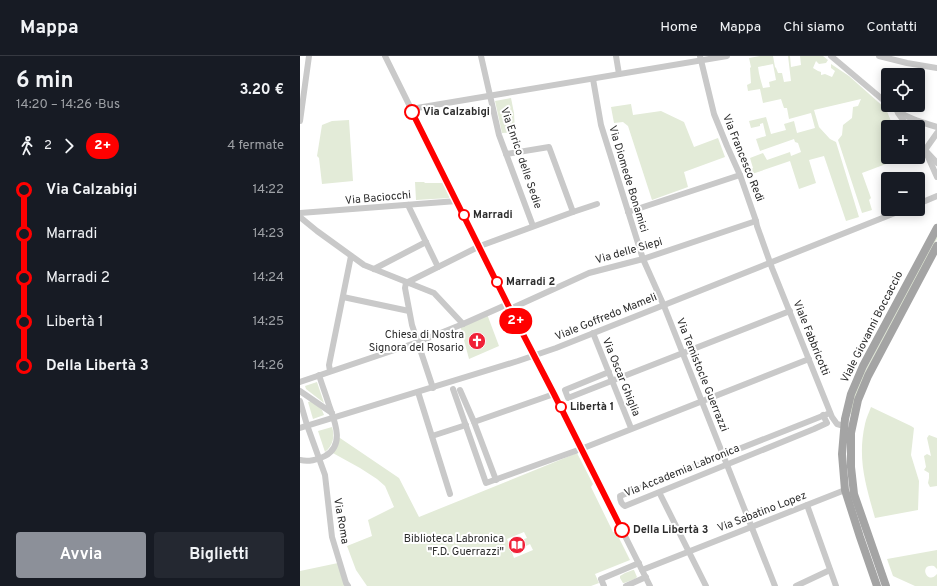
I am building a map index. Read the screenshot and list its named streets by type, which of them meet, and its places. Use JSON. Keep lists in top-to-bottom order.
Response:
{
  "streets": {
    "main road": ["Viale Giovanni Boccaccio"],
    "street": [
      "Via Enrico delle Sedie",
      "Via Francesco Redi",
      "Via Diomede Bonamici",
      "Via Baciocchi",
      "Via delle Siepi",
      "Viale Goffredo Mameli",
      "Viale Fabbricotti",
      "Via Temistocle Guerrazzi",
      "Via Oscar Ghiglia",
      "Via Accademia Labronica",
      "Via Sabatino Lopez",
      "Via Roma"
    ]
  },
  "crossings": [
    ["Via Francesco Redi", "Via delle Siepi"],
    ["Via Francesco Redi", "Viale Goffredo Mameli"],
    ["Via Francesco Redi", "Viale Fabbricotti"],
    ["Via Diomede Bonamici", "Via delle Siepi"],
    ["Via Diomede Bonamici", "Viale Goffredo Mameli"],
    ["Via Diomede Bonamici", "Via Temistocle Guerrazzi"],
    ["Viale Goffredo Mameli", "Viale Fabbricotti"],
    ["Viale Goffredo Mameli", "Via Temistocle Guerrazzi"],
    ["Viale Goffredo Mameli", "Via Oscar Ghiglia"],
    ["Viale Goffredo Mameli", "Via Roma"],
    ["Viale Giovanni Boccaccio", "Via Sabatino Lopez"],
    ["Viale Fabbricotti", "Via Accademia Labronica"],
    ["Via Temistocle Guerrazzi", "Via Accademia Labronica"],
    ["Via Temistocle Guerrazzi", "Via Sabatino Lopez"]
  ],
  "places": {
    "other": [
      "Via Calzabigi",
      "Marradi",
      "Marradi 2",
      "Libertà 1",
      "Della Libertà 3"
    ],
    "church": ["Chiesa di Nostra Signora del Rosario"],
    "library": ["Biblioteca Labronica \"F.D. Guerrazzi\""]
  },
  "lines": ["bus line 2+"],
  "page": {
    "header": "Mappa",
    "nav": [
      "Home",
      "Mappa",
      "Chi siamo",
      "Contatti"
    ],
    "heading": ["6 min", "14:20 – 14:26 · Bus", "3.20 €"],
    "on_map": "2+",
    "map_buttons": ["+", "−"],
    "legs": ["2", "2+", "4 fermate"],
    "list": [
      {
        "name": "Via Calzabigi",
        "value": "14:22"
      },
      {
        "name": "Marradi",
        "value": "14:23"
      },
      {
        "name": "Marradi 2",
        "value": "14:24"
      },
      {
        "name": "Libertà 1",
        "value": "14:25"
      },
      {
        "name": "Della Libertà 3",
        "value": "14:26"
      }
    ],
    "buttons": ["Avvia", "Biglietti"]
  }
}
